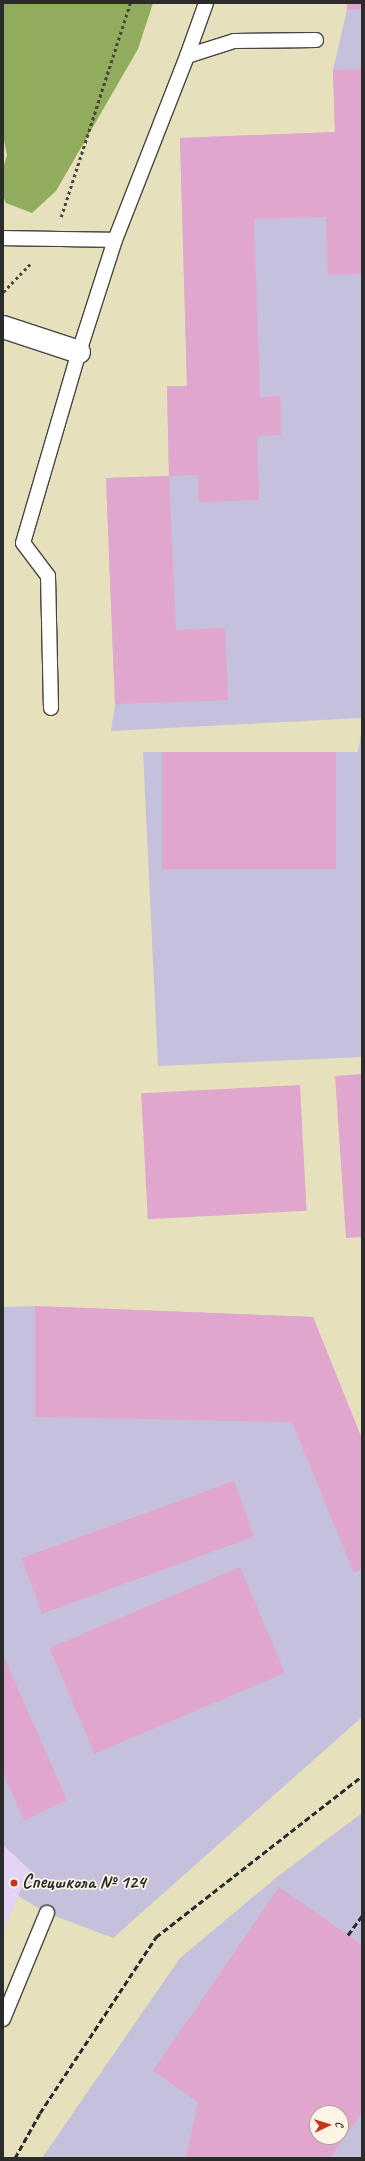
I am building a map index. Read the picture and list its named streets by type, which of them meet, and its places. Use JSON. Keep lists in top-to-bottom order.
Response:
{
  "places": ["Спецшкола № 124"],
  "north": "right"
}
